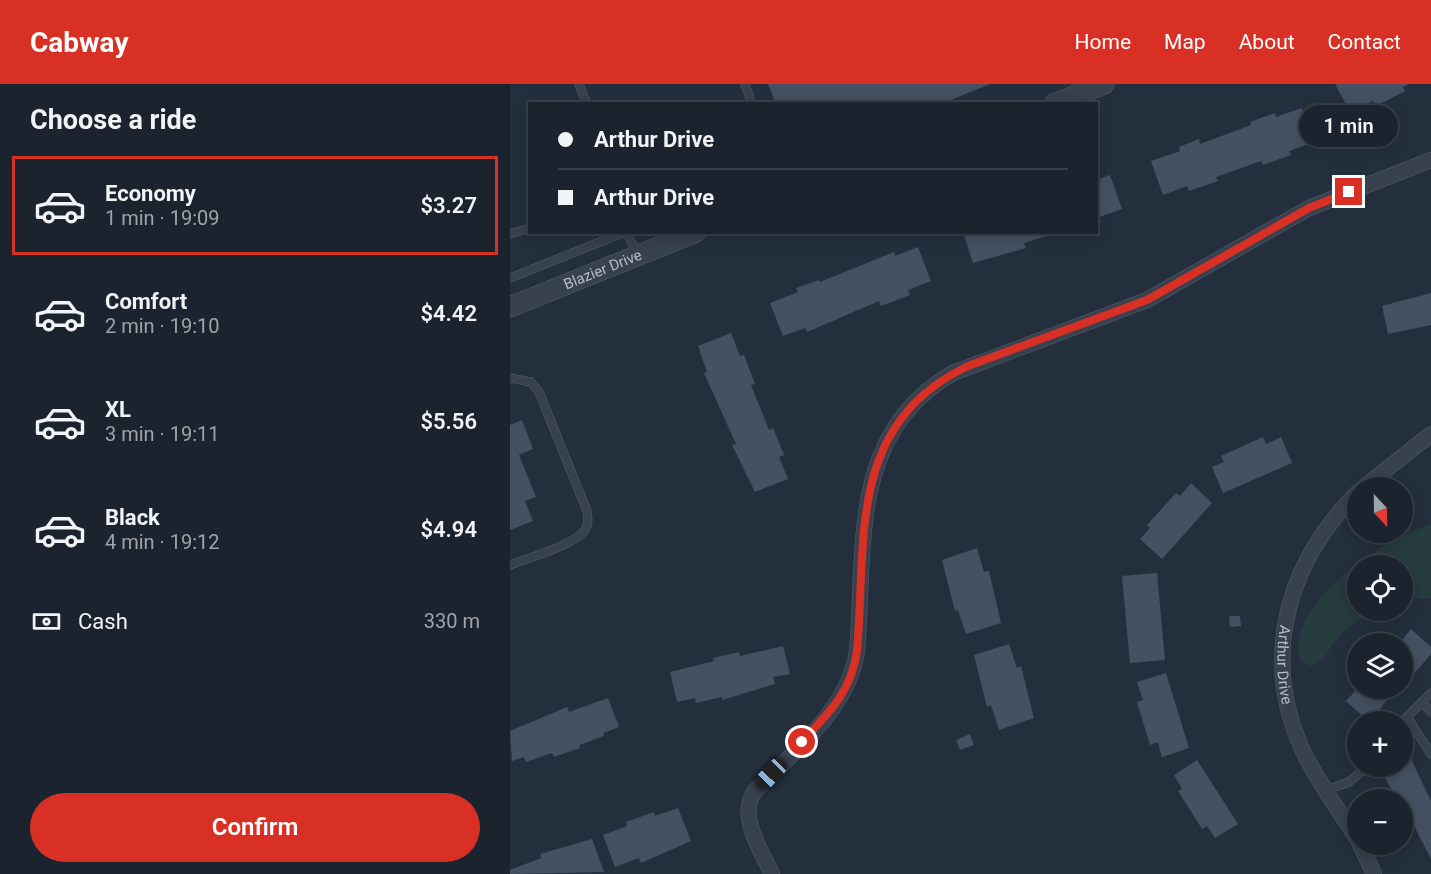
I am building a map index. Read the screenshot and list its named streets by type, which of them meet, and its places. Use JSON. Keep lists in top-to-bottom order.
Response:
{
  "streets": {
    "street": ["Blazier Drive", "Arthur Drive"]
  },
  "north": "bottom",
  "page": {
    "header": "Cabway",
    "nav": [
      "Home",
      "Map",
      "About",
      "Contact"
    ],
    "heading": "Choose a ride",
    "banner": ["Arthur Drive", "Arthur Drive"],
    "bubble": "1 min",
    "list": [
      {
        "name": "Economy",
        "note": "1 min · 19:09",
        "value": "$3.27"
      },
      {
        "name": "Comfort",
        "note": "2 min · 19:10",
        "value": "$4.42"
      },
      {
        "name": "XL",
        "note": "3 min · 19:11",
        "value": "$5.56"
      },
      {
        "name": "Black",
        "note": "4 min · 19:12",
        "value": "$4.94"
      }
    ],
    "map_buttons": ["+", "−"],
    "pay": ["Cash", "330 m"],
    "buttons": "Confirm"
  }
}
